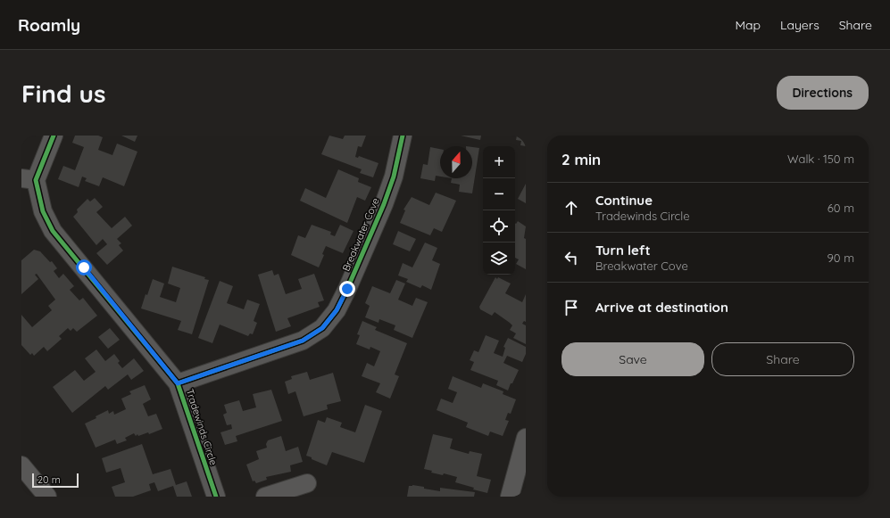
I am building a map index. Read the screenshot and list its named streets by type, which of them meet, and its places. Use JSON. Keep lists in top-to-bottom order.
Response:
{
  "streets": {
    "street": ["Breakwater Cove", "Tradewinds Circle"]
  },
  "crossings": [
    ["Breakwater Cove", "Tradewinds Circle"]
  ],
  "scale_bar": "20 m",
  "north": "top",
  "page": {
    "header": "Roamly",
    "nav": ["Map", "Layers", "Share"],
    "buttons": [
      "Directions",
      ["Save", "Share"]
    ],
    "title": "Find us",
    "heading": ["2 min", "Walk · 150 m"],
    "map_buttons": ["+", "−"],
    "list": [
      ["Continue", "Tradewinds Circle", "60 m"],
      ["Turn left", "Breakwater Cove", "90 m"],
      "Arrive at destination"
    ],
    "scale": "20 m"
  }
}
